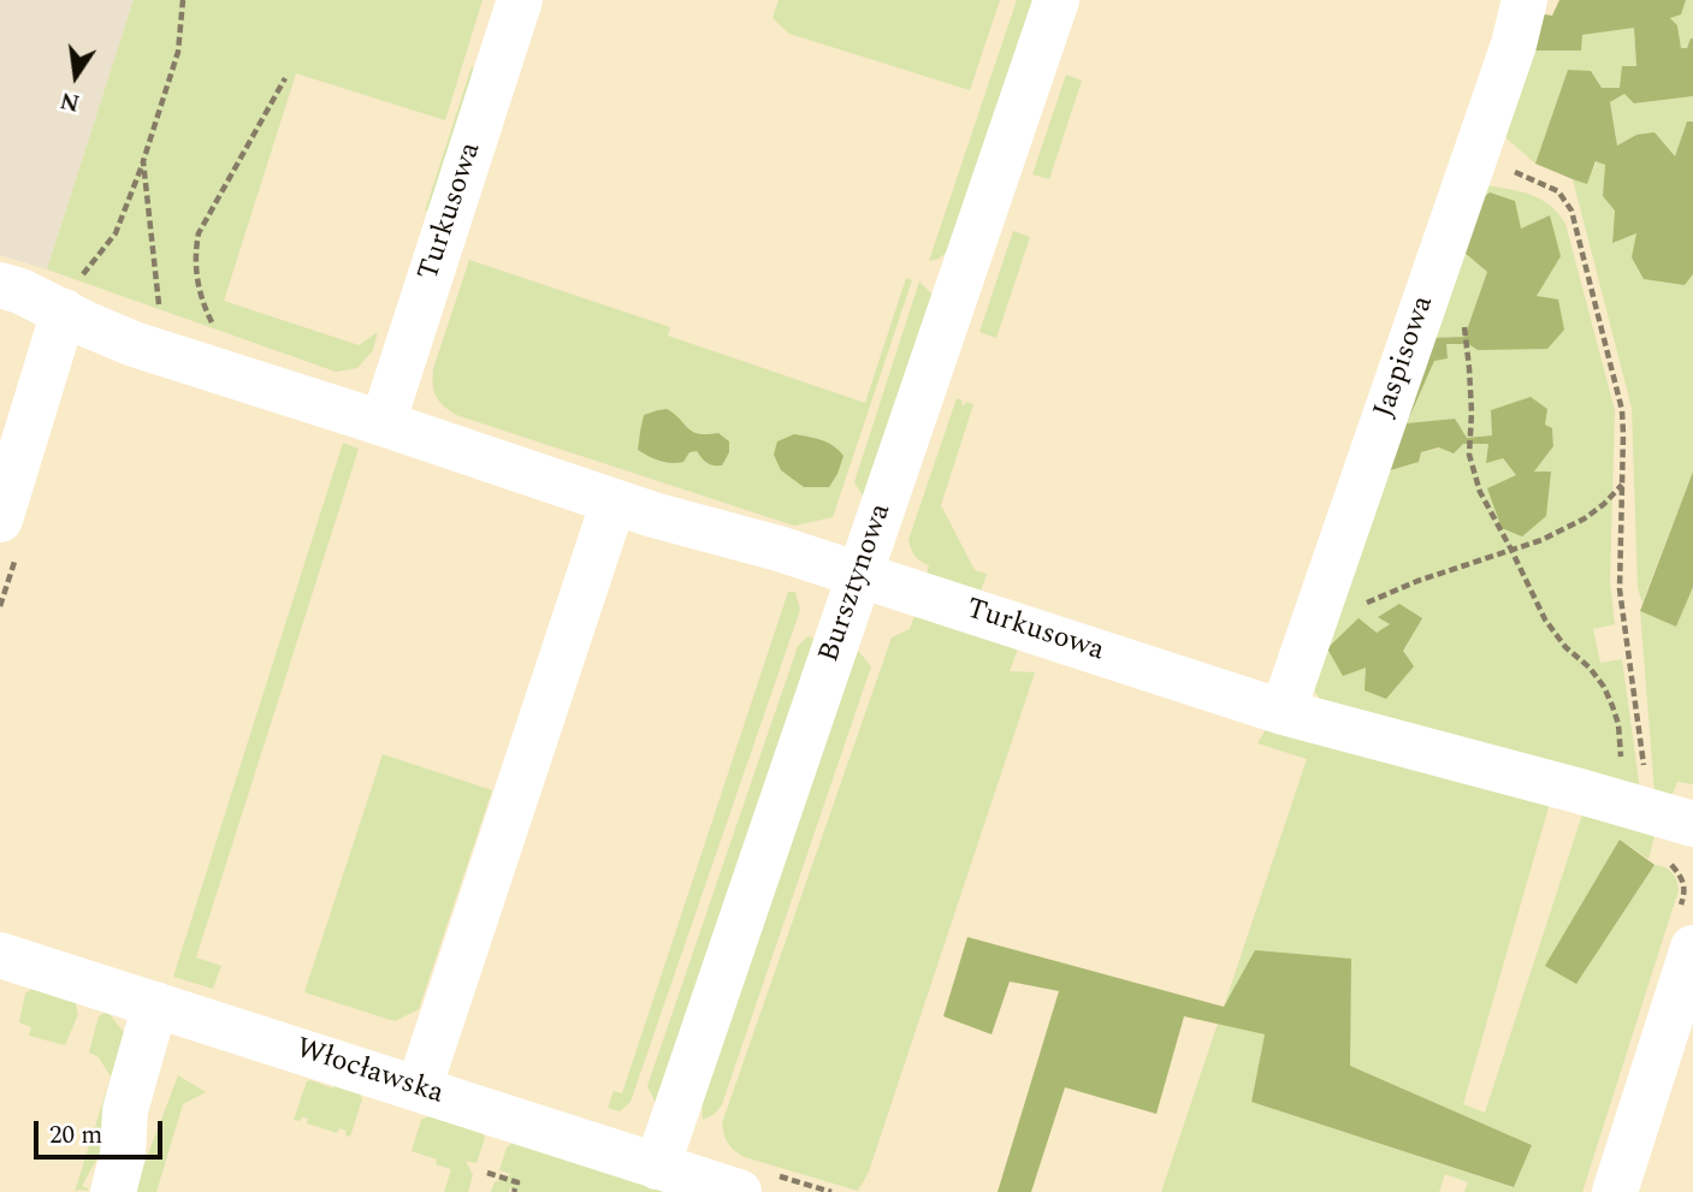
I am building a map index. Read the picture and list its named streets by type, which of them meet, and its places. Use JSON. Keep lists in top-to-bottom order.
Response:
{
  "streets": {
    "street": [
      "Turkusowa",
      "Jaspisowa",
      "Bursztynowa",
      "Włocławska"
    ]
  },
  "crossings": [
    ["Turkusowa", "Jaspisowa"],
    ["Turkusowa", "Bursztynowa"],
    ["Bursztynowa", "Włocławska"]
  ],
  "scale_bar": "20 m",
  "north": "bottom"
}
